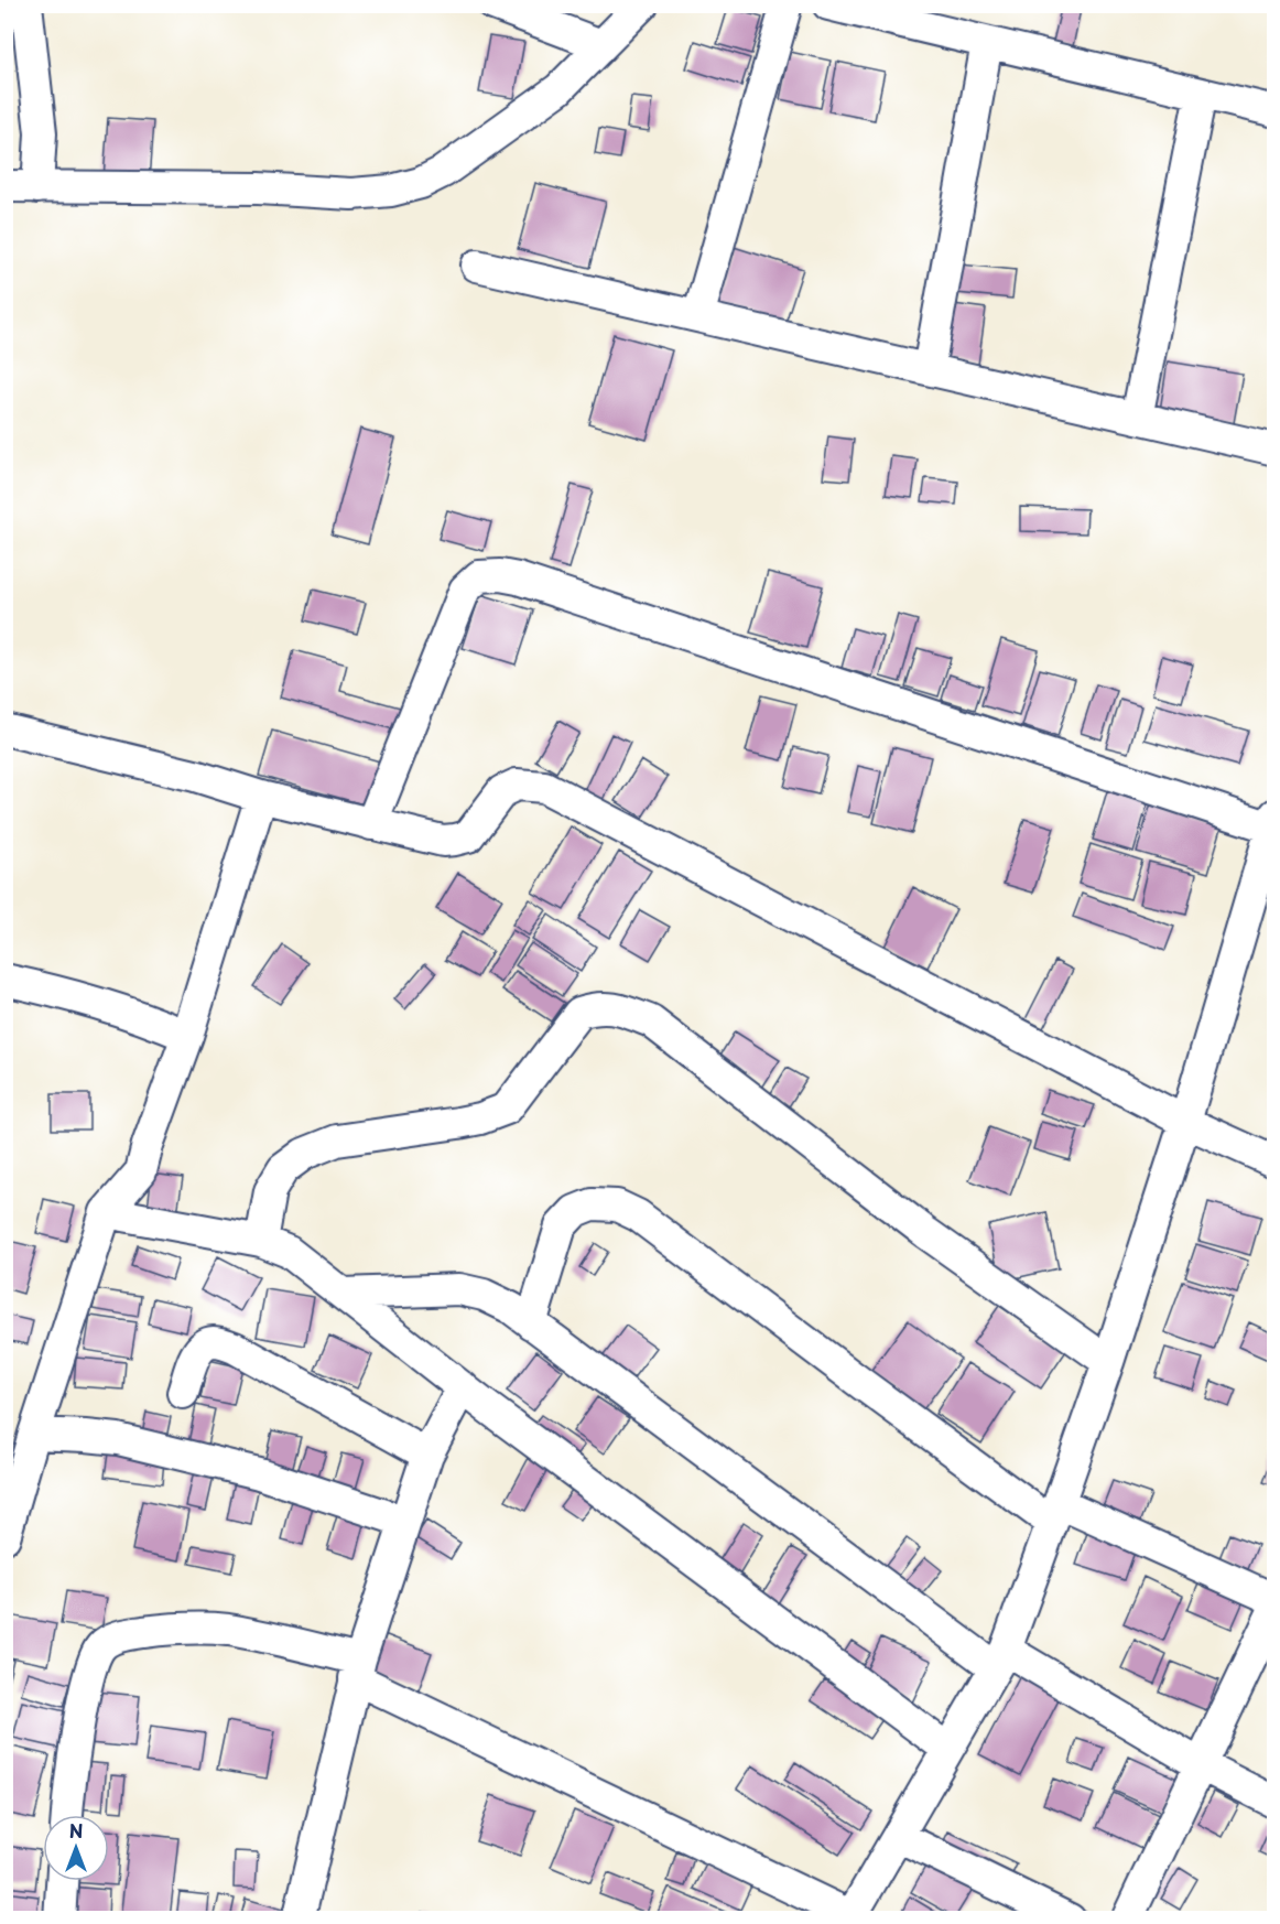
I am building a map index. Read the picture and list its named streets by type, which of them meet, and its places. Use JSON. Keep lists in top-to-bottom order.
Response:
{
  "north": "top"
}
